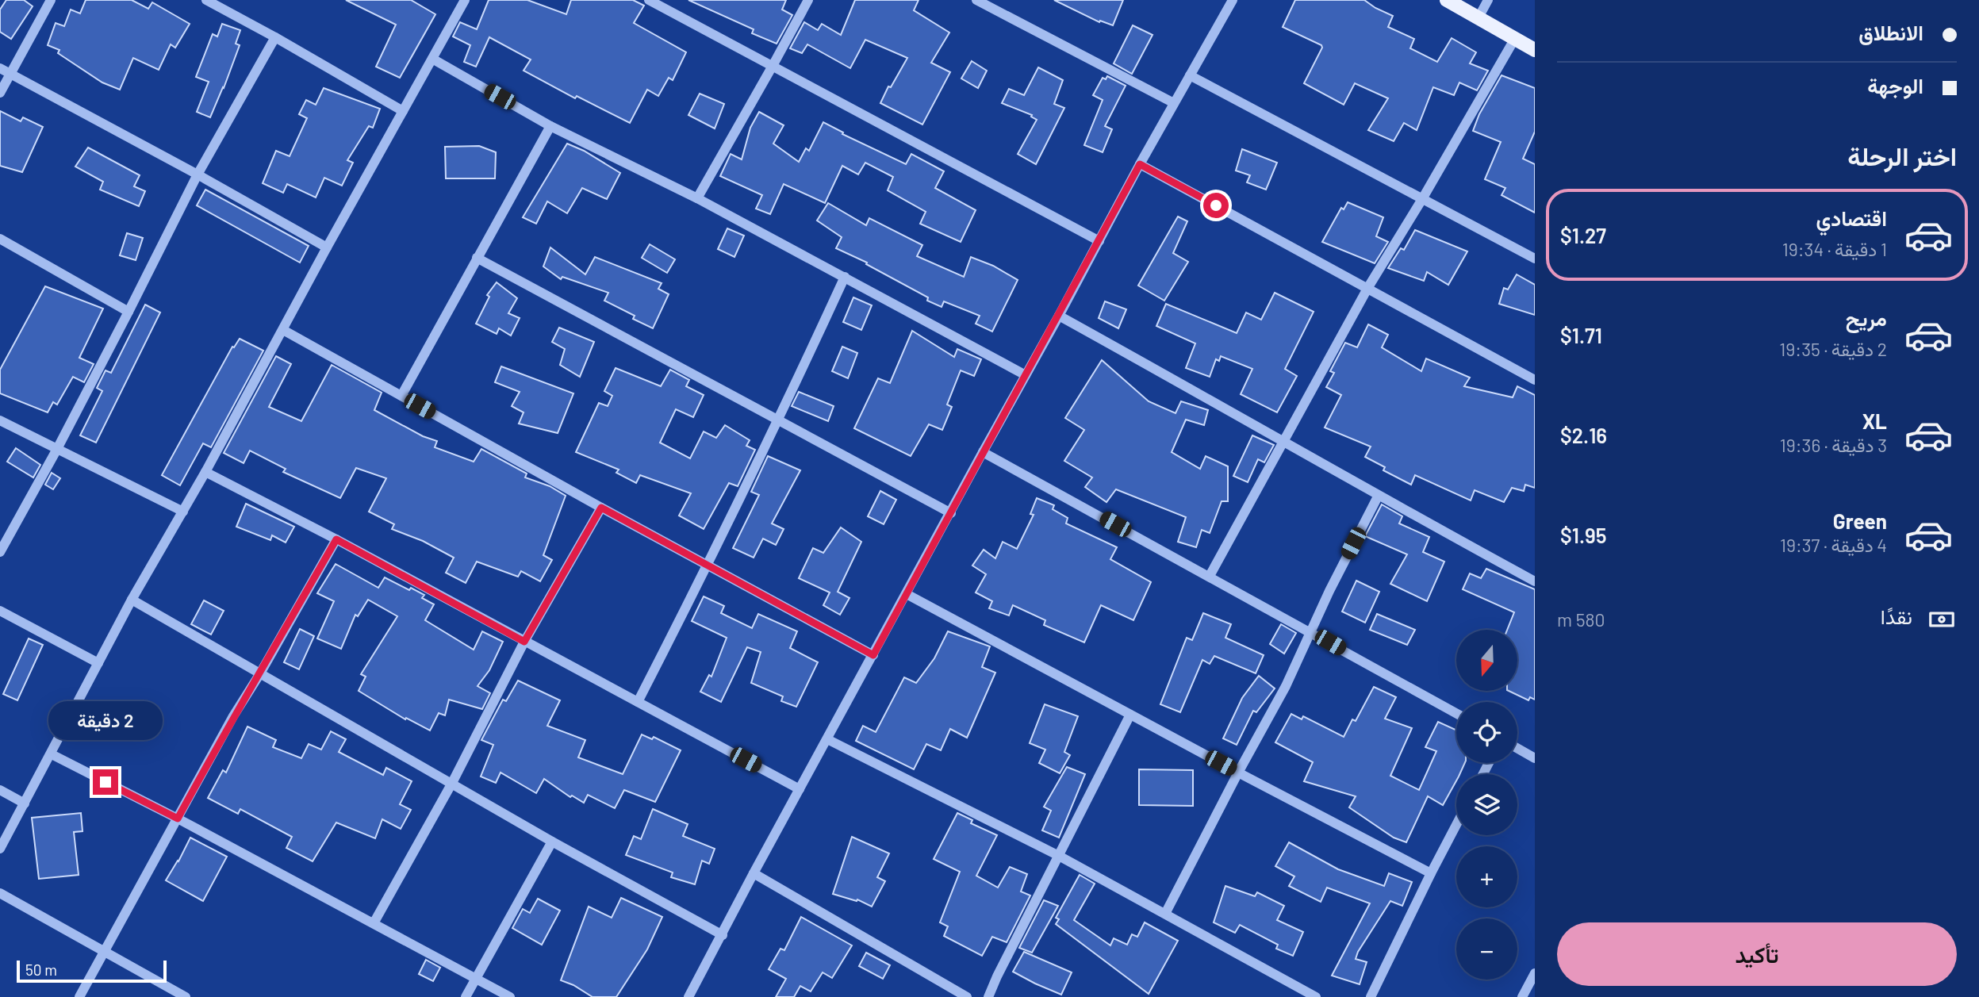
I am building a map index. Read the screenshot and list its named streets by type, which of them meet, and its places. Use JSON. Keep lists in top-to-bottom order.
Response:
{
  "scale_bar": "50 m",
  "north": "bottom",
  "page": {
    "banner": ["الانطلاق", "الوجهة"],
    "heading": "اختر الرحلة",
    "list": [
      {
        "name": "اقتصادي",
        "note": "1 دقيقة · 19:34",
        "value": "$1.27"
      },
      {
        "name": "مريح",
        "note": "2 دقيقة · 19:35",
        "value": "$1.71"
      },
      {
        "name": "XL",
        "note": "3 دقيقة · 19:36",
        "value": "$2.16"
      },
      {
        "name": "Green",
        "note": "4 دقيقة · 19:37",
        "value": "$1.95"
      }
    ],
    "pay": ["نقدًا", "580 m"],
    "map_buttons": ["+", "−"],
    "bubble": "2 دقيقة",
    "buttons": "تأكيد",
    "scale": "50 m"
  }
}
